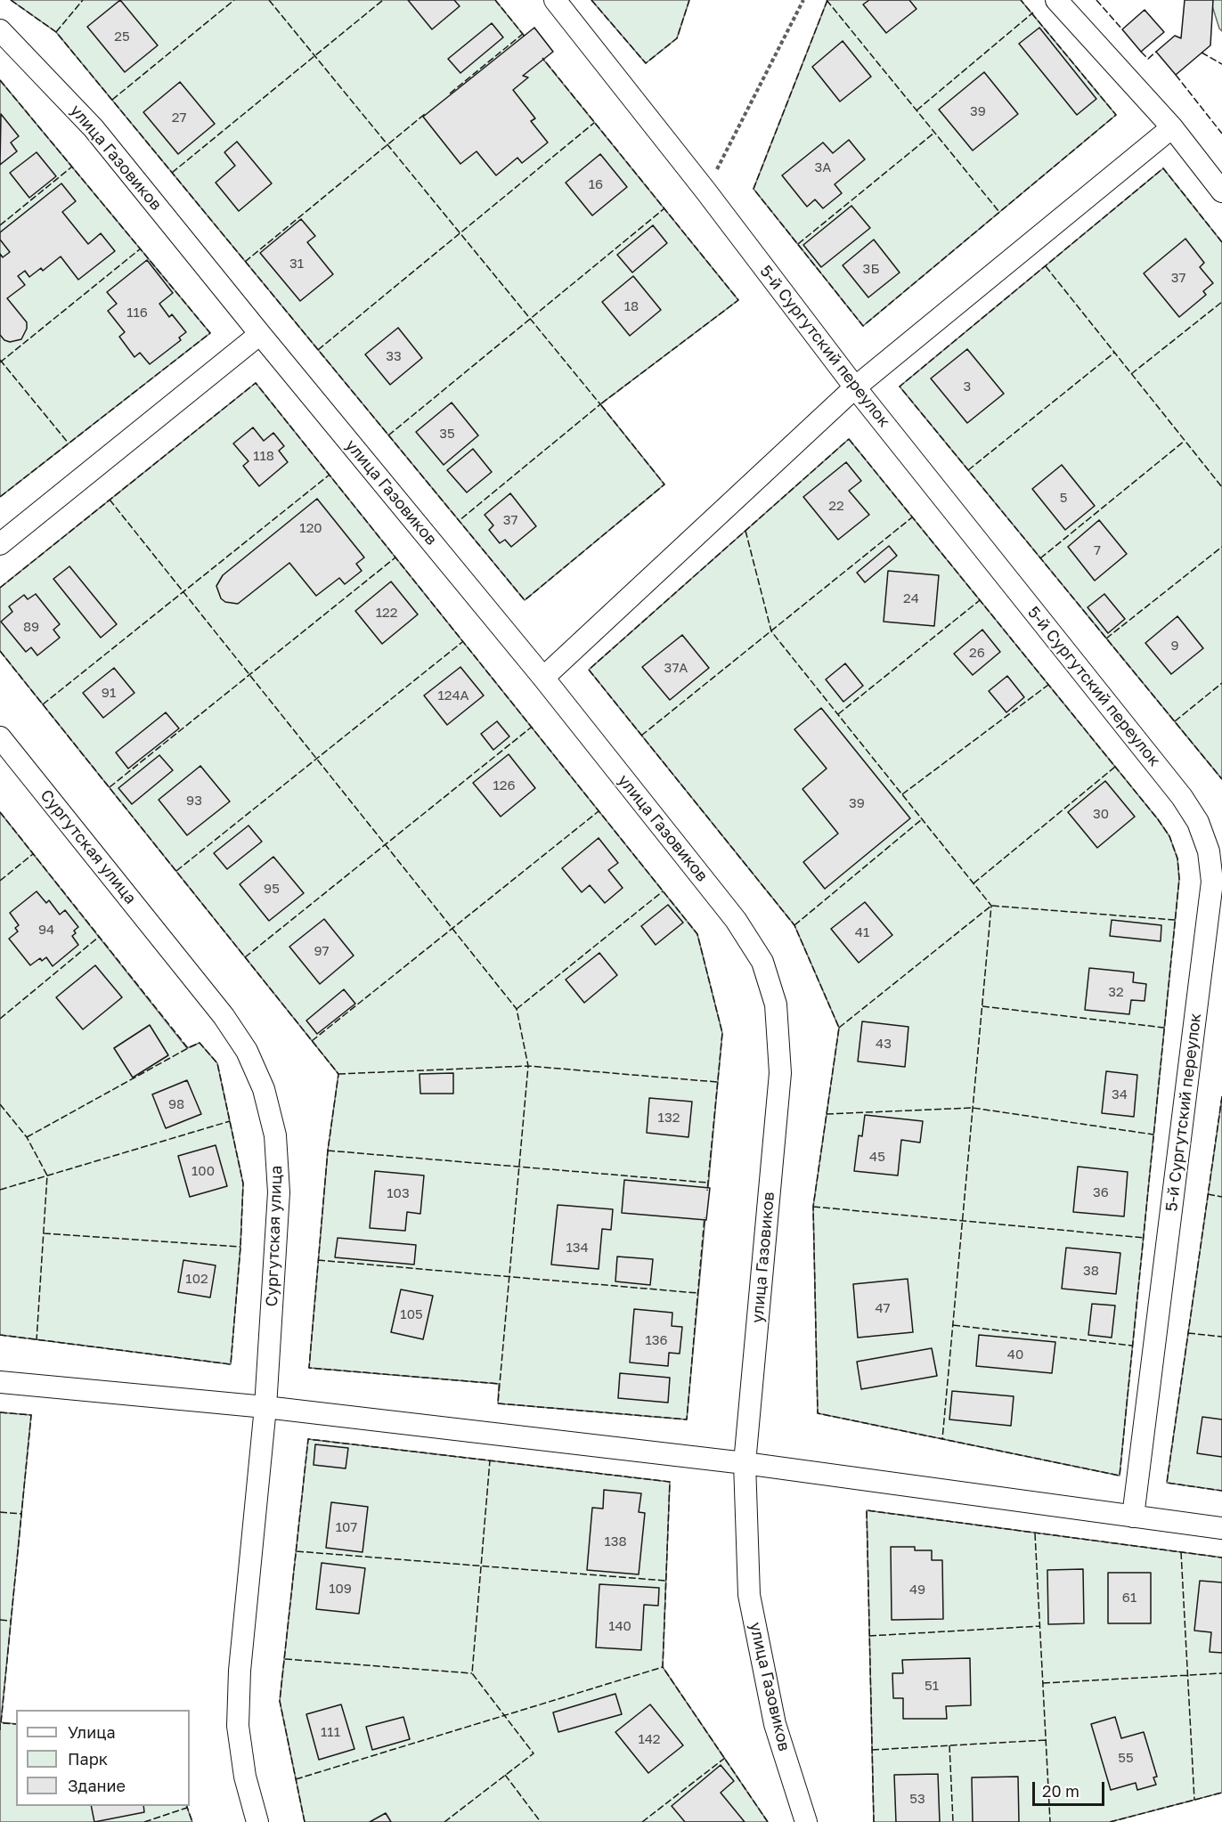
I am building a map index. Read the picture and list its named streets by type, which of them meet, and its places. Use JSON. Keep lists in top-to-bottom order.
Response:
{
  "streets": {
    "street": ["улица Газовиков", "5-й Сургутский переулок", "Сургутская улица"]
  },
  "house_numbers": [
    "25",
    "39",
    "27",
    "3А",
    "16",
    "31",
    "3Б",
    "37",
    "18",
    "116",
    "33",
    "3",
    "35",
    "118",
    "5",
    "22",
    "37",
    "120",
    "7",
    "24",
    "122",
    "89",
    "9",
    "26",
    "37А",
    "91",
    "124А",
    "126",
    "93",
    "39",
    "30",
    "95",
    "94",
    "41",
    "97",
    "32",
    "43",
    "34",
    "98",
    "132",
    "45",
    "100",
    "36",
    "103",
    "134",
    "38",
    "102",
    "47",
    "105",
    "136",
    "40",
    "107",
    "138",
    "109",
    "49",
    "61",
    "140",
    "51",
    "111",
    "142",
    "55",
    "53"
  ],
  "legend": ["Улица", "Парк", "Здание"],
  "scale_bar": "20 m"
}
